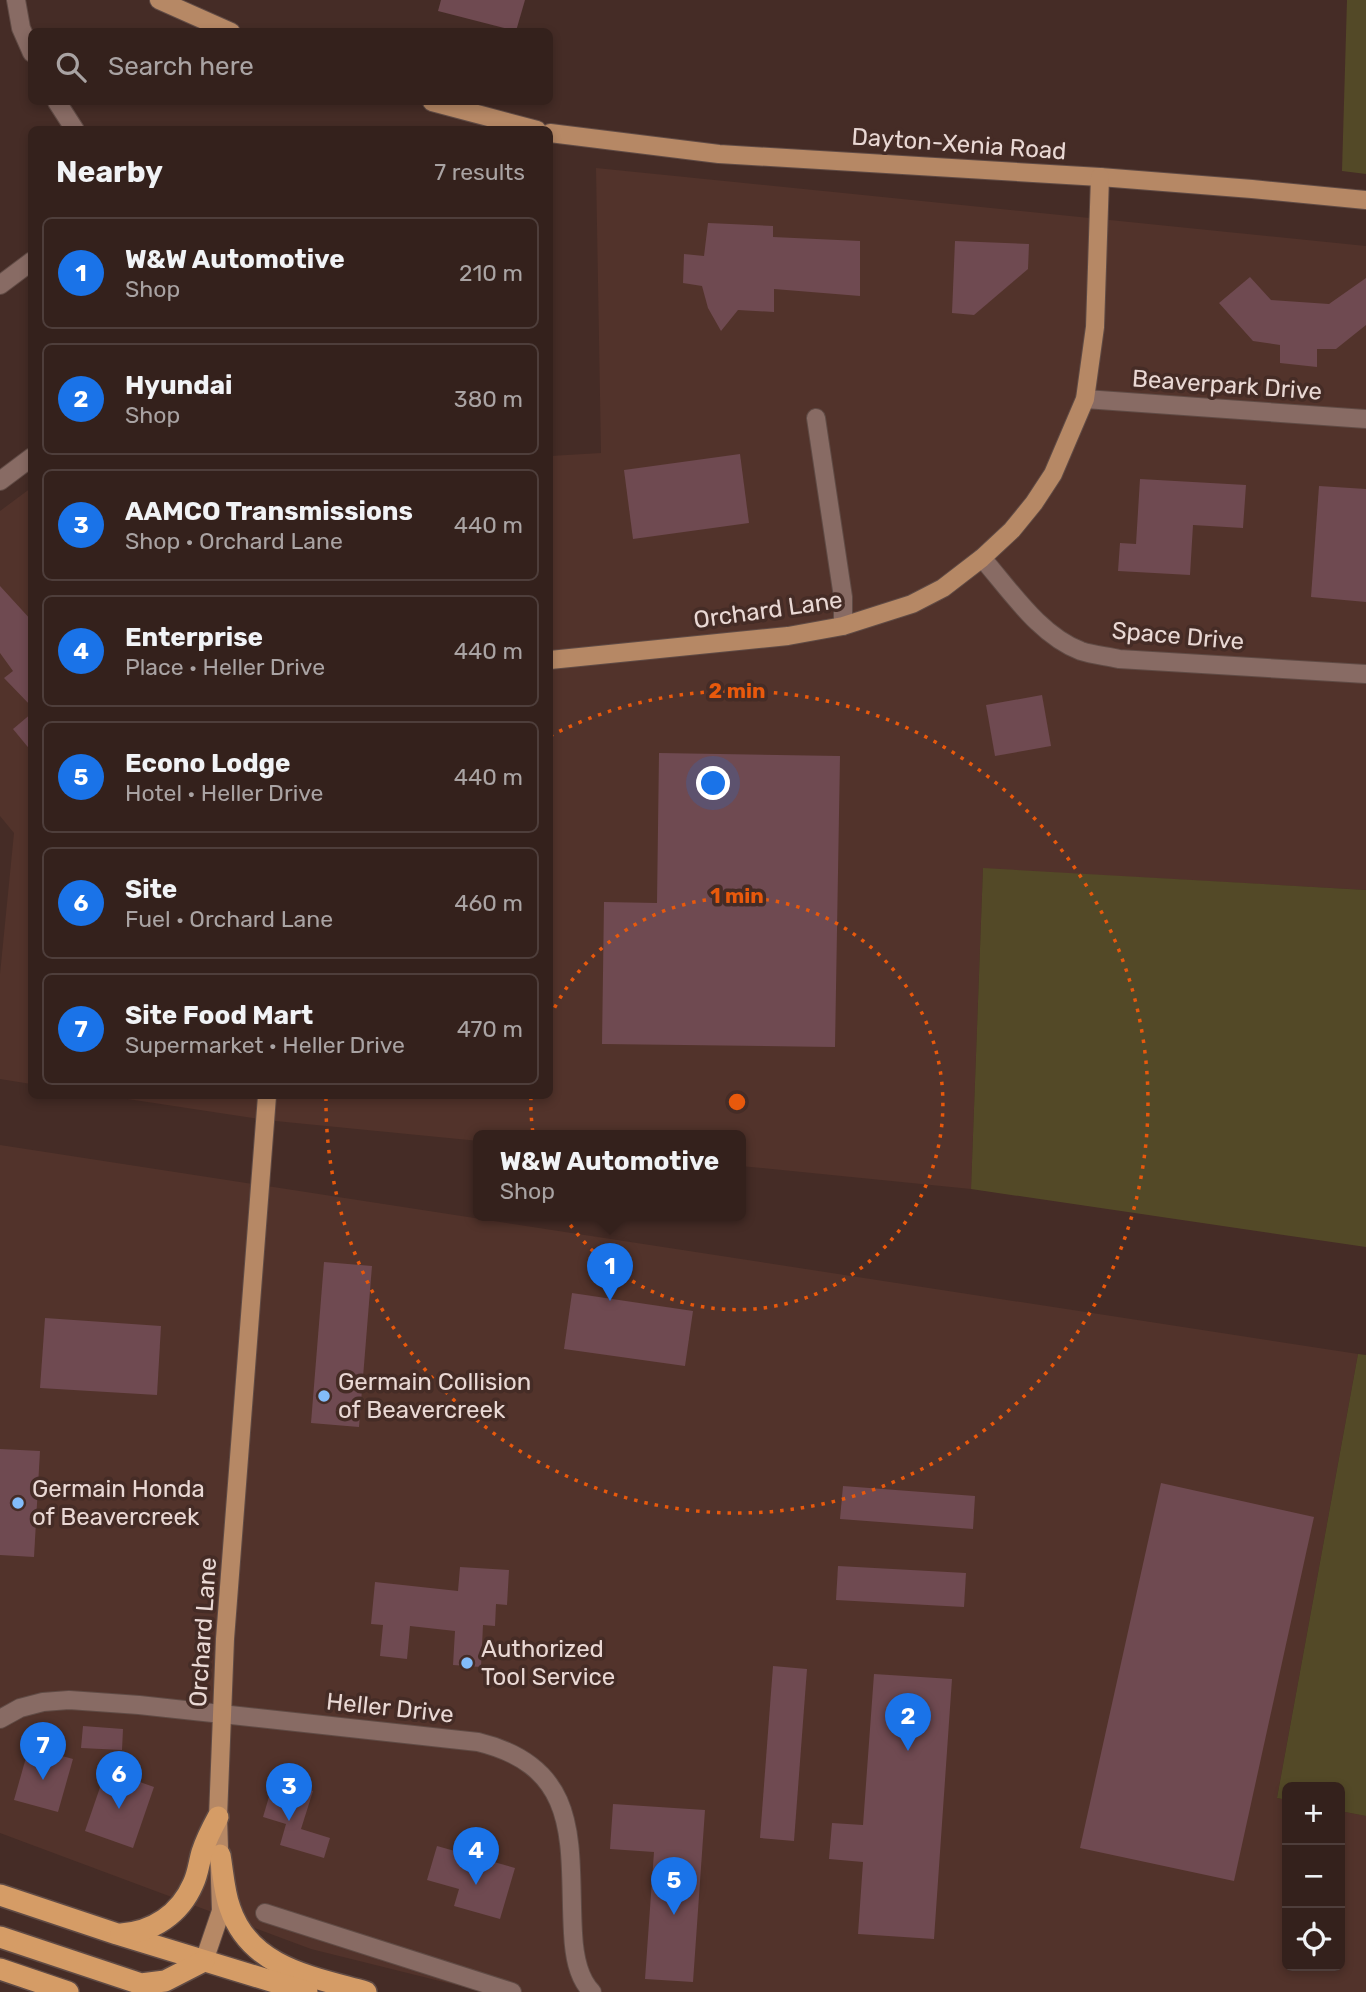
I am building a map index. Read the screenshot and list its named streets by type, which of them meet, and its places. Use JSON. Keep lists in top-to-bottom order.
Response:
{
  "streets": {
    "main road": ["Dayton-Xenia Road", "Orchard Lane"],
    "street": ["Beaverpark Drive", "Space Drive", "Heller Drive"]
  },
  "crossings": [
    ["Dayton-Xenia Road", "Orchard Lane"],
    ["Beaverpark Drive", "Orchard Lane"],
    ["Orchard Lane", "Space Drive"],
    ["Orchard Lane", "Heller Drive"]
  ],
  "places": ["Germain Collision of Beavercreek", "Germain Honda of Beavercreek", "Authorized Tool Service"],
  "page": {
    "search": "Search here",
    "heading": ["Nearby", "7 results"],
    "list": [
      {
        "mark": "1",
        "name": "W&W Automotive",
        "note": "Shop",
        "value": "210 m"
      },
      {
        "mark": "2",
        "name": "Hyundai",
        "note": "Shop",
        "value": "380 m"
      },
      {
        "mark": "3",
        "name": "AAMCO Transmissions",
        "note": "Shop · Orchard Lane",
        "value": "440 m"
      },
      {
        "mark": "4",
        "name": "Enterprise",
        "note": "Place · Heller Drive",
        "value": "440 m"
      },
      {
        "mark": "5",
        "name": "Econo Lodge",
        "note": "Hotel · Heller Drive",
        "value": "440 m"
      },
      {
        "mark": "6",
        "name": "Site",
        "note": "Fuel · Orchard Lane",
        "value": "460 m"
      },
      {
        "mark": "7",
        "name": "Site Food Mart",
        "note": "Supermarket · Heller Drive",
        "value": "470 m"
      }
    ],
    "popup": ["W&W Automotive", "Shop"],
    "pins": [
      "1",
      "2",
      "7",
      "6",
      "3",
      "4",
      "5"
    ],
    "map_buttons": ["+", "−"]
  },
  "rings": ["2 min", "1 min"]
}
